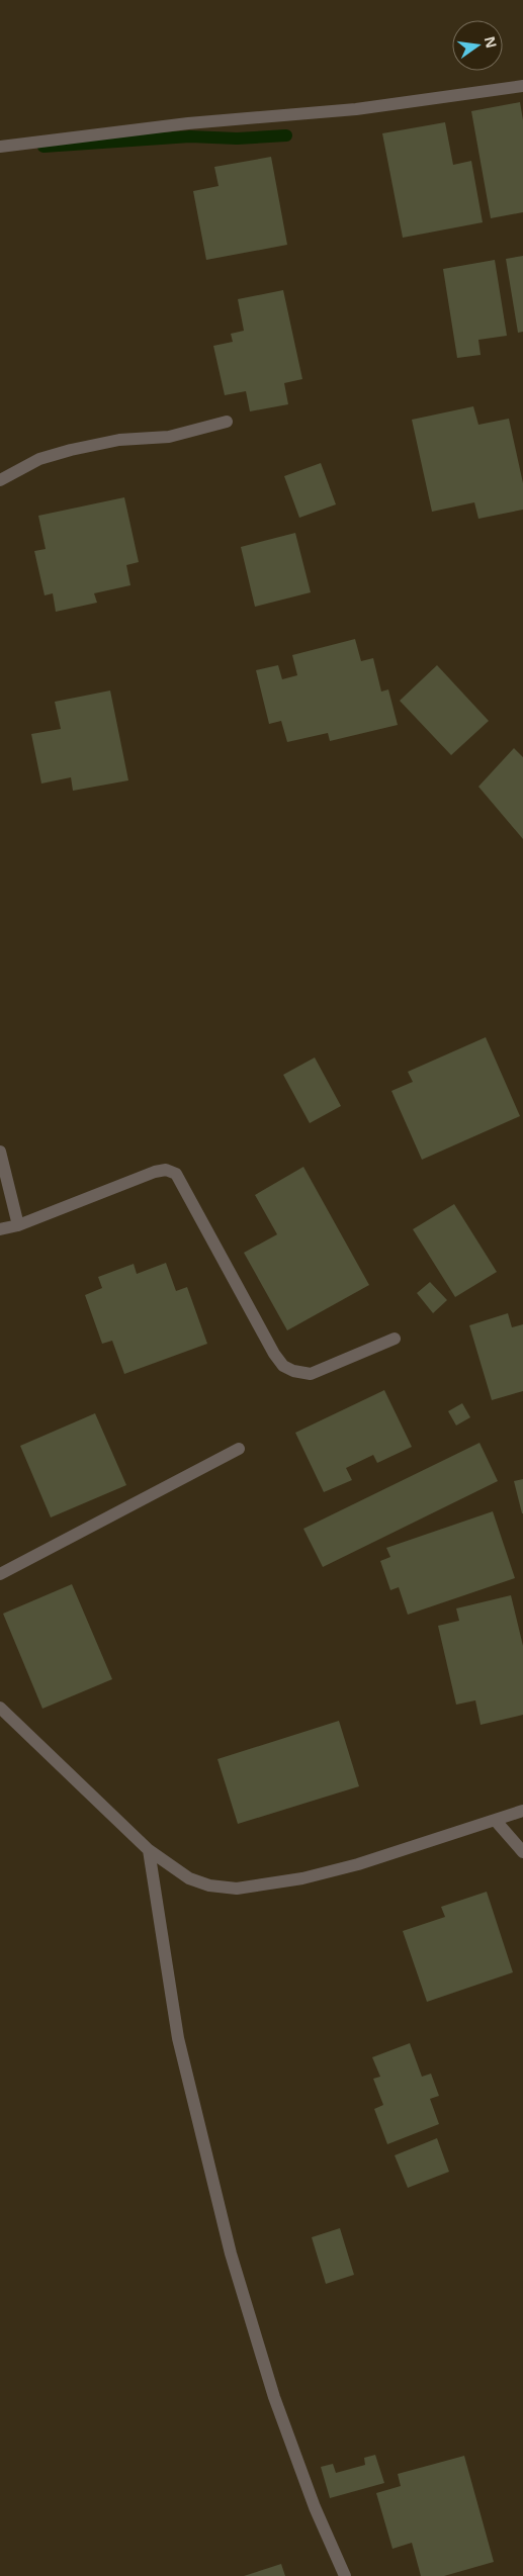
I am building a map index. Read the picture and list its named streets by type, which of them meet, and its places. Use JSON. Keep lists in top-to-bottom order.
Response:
{
  "north": "right"
}
